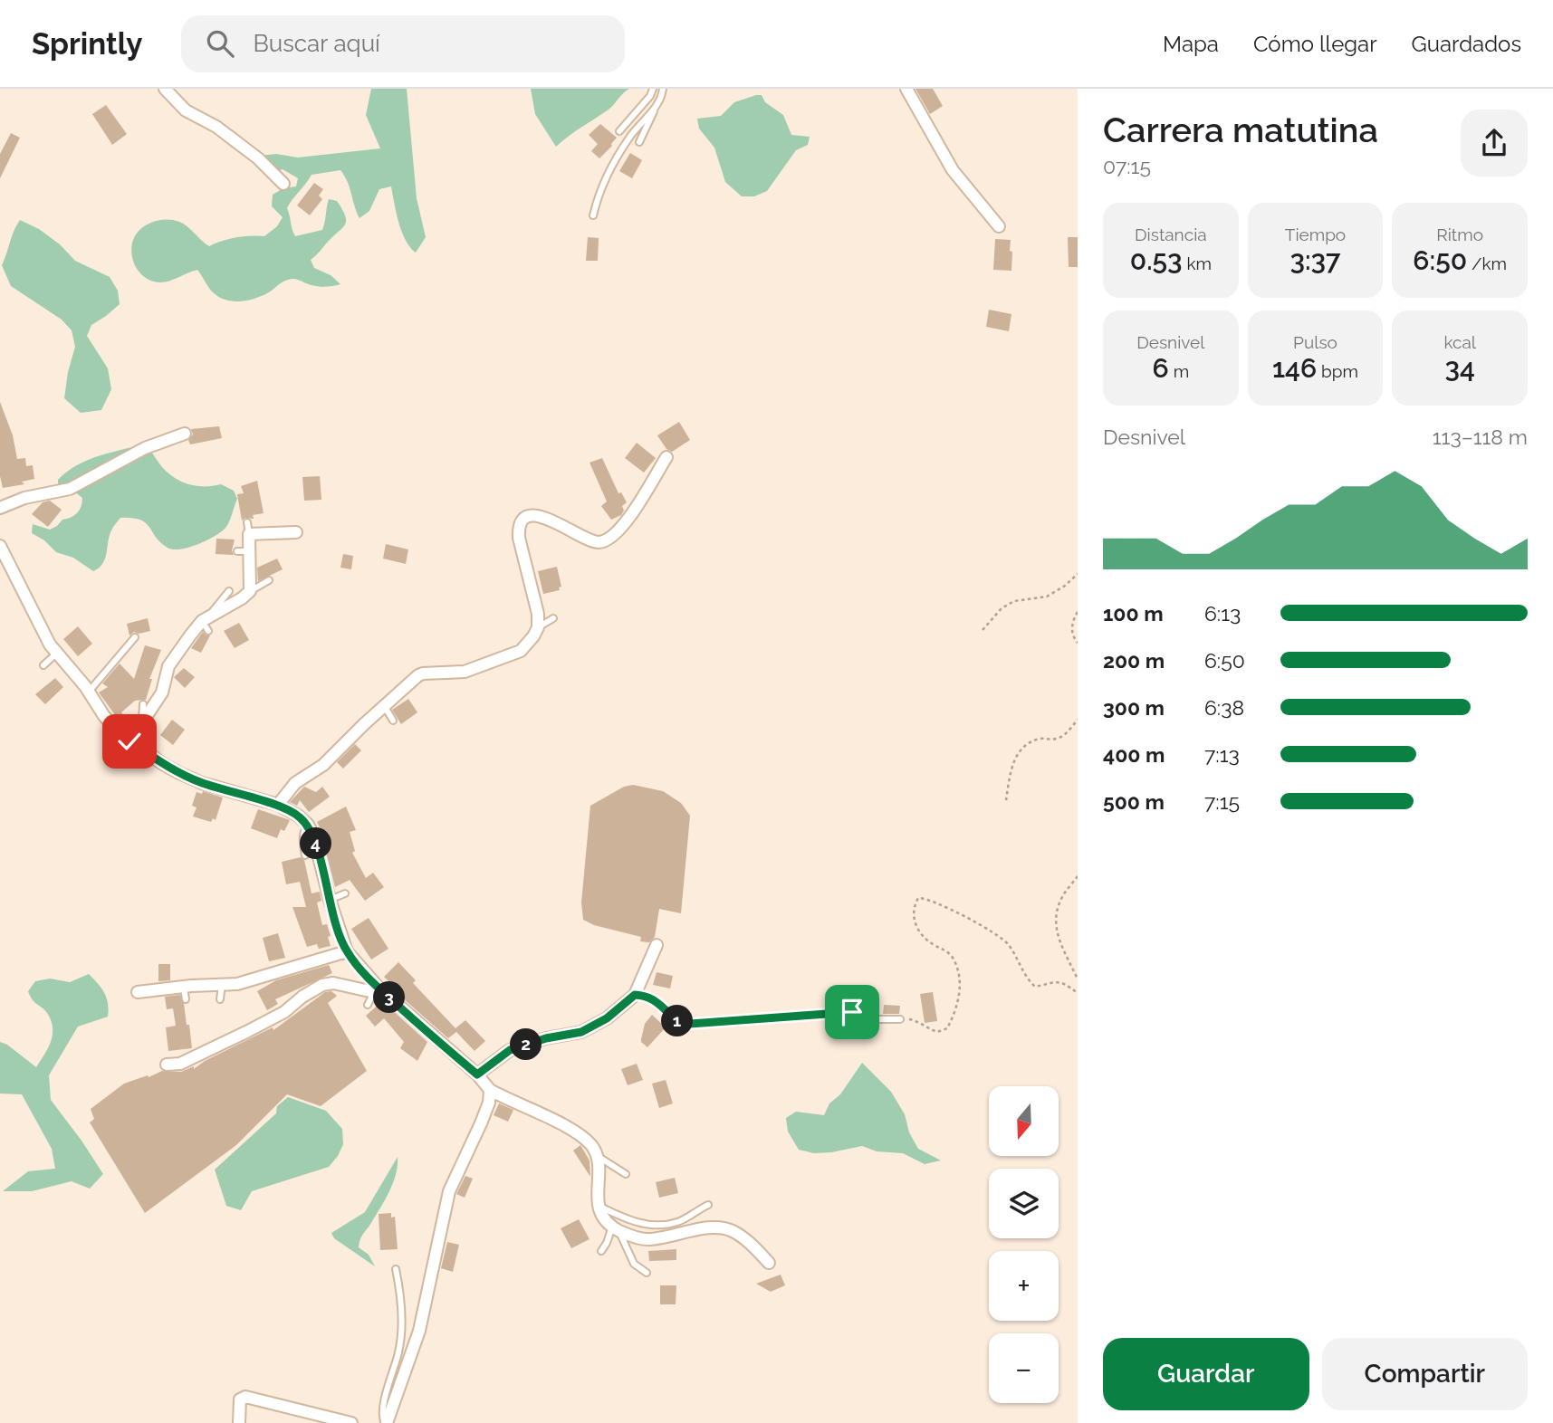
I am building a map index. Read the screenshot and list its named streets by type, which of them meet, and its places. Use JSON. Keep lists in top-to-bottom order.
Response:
{
  "north": "bottom",
  "page": {
    "header": "Sprintly",
    "search": "Buscar aquí",
    "nav": ["Mapa", "Cómo llegar", "Guardados"],
    "heading": ["Carrera matutina", "07:15"],
    "stats": [
      ["Distancia", "0.53 km"],
      ["Tiempo", "3:37"],
      ["Ritmo", "6:50 /km"],
      ["Desnivel", "6 m"],
      ["Pulso", "146 bpm"],
      ["kcal", "34"]
    ],
    "chart": ["Desnivel", "113–118 m"],
    "list": [
      {
        "name": "100 m",
        "note": "6:13"
      },
      {
        "name": "200 m",
        "note": "6:50"
      },
      {
        "name": "300 m",
        "note": "6:38"
      },
      {
        "name": "400 m",
        "note": "7:13"
      },
      {
        "name": "500 m",
        "note": "7:15"
      }
    ],
    "pins": [
      "4",
      "3",
      "1",
      "2"
    ],
    "map_buttons": ["+", "−"],
    "buttons": ["Guardar", "Compartir"]
  }
}
